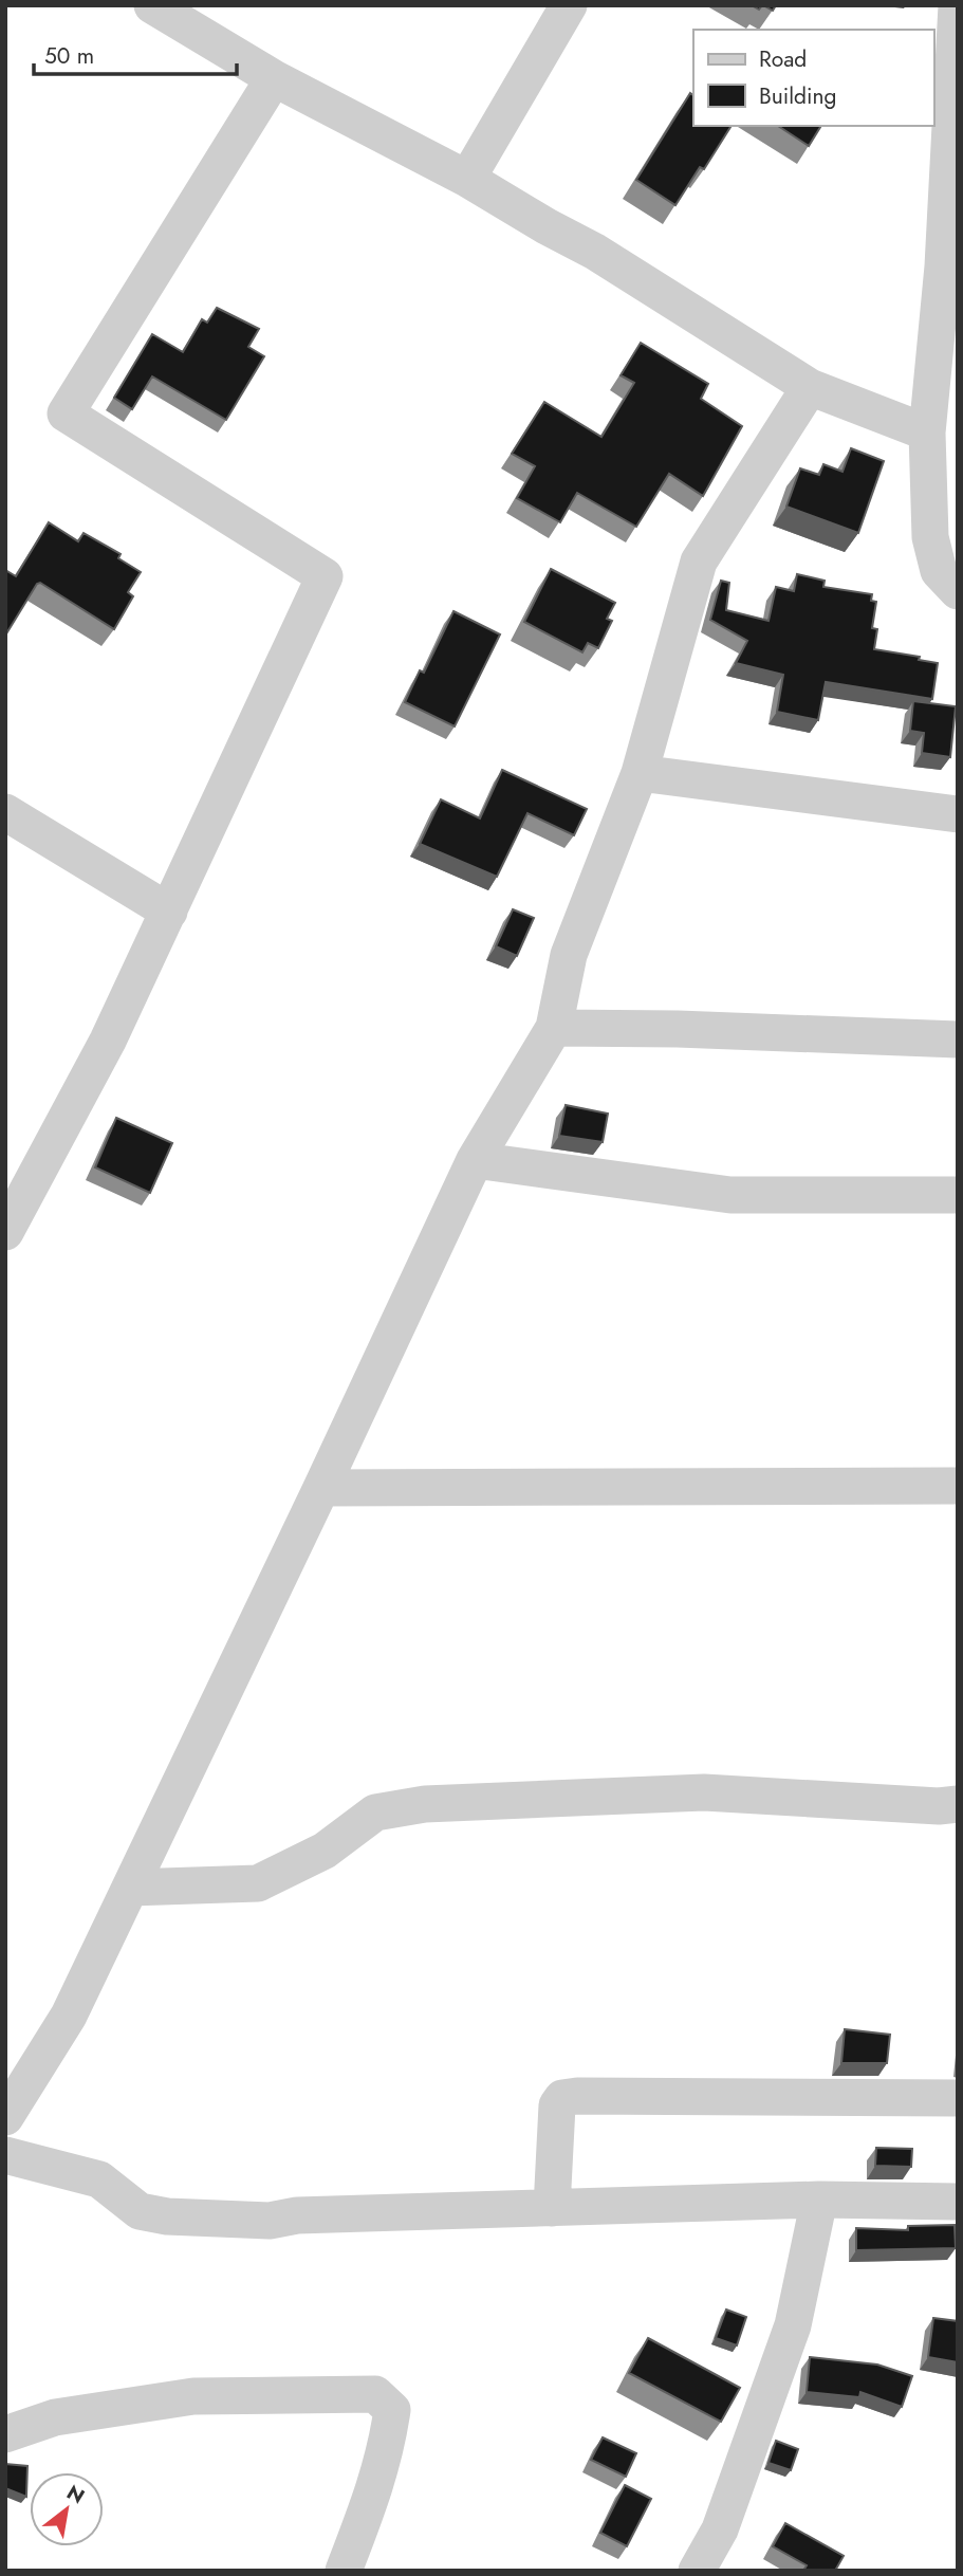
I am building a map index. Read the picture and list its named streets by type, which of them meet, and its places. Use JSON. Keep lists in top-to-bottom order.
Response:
{
  "legend": ["Road", "Building"],
  "scale_bar": "50 m",
  "north": "top right"
}
